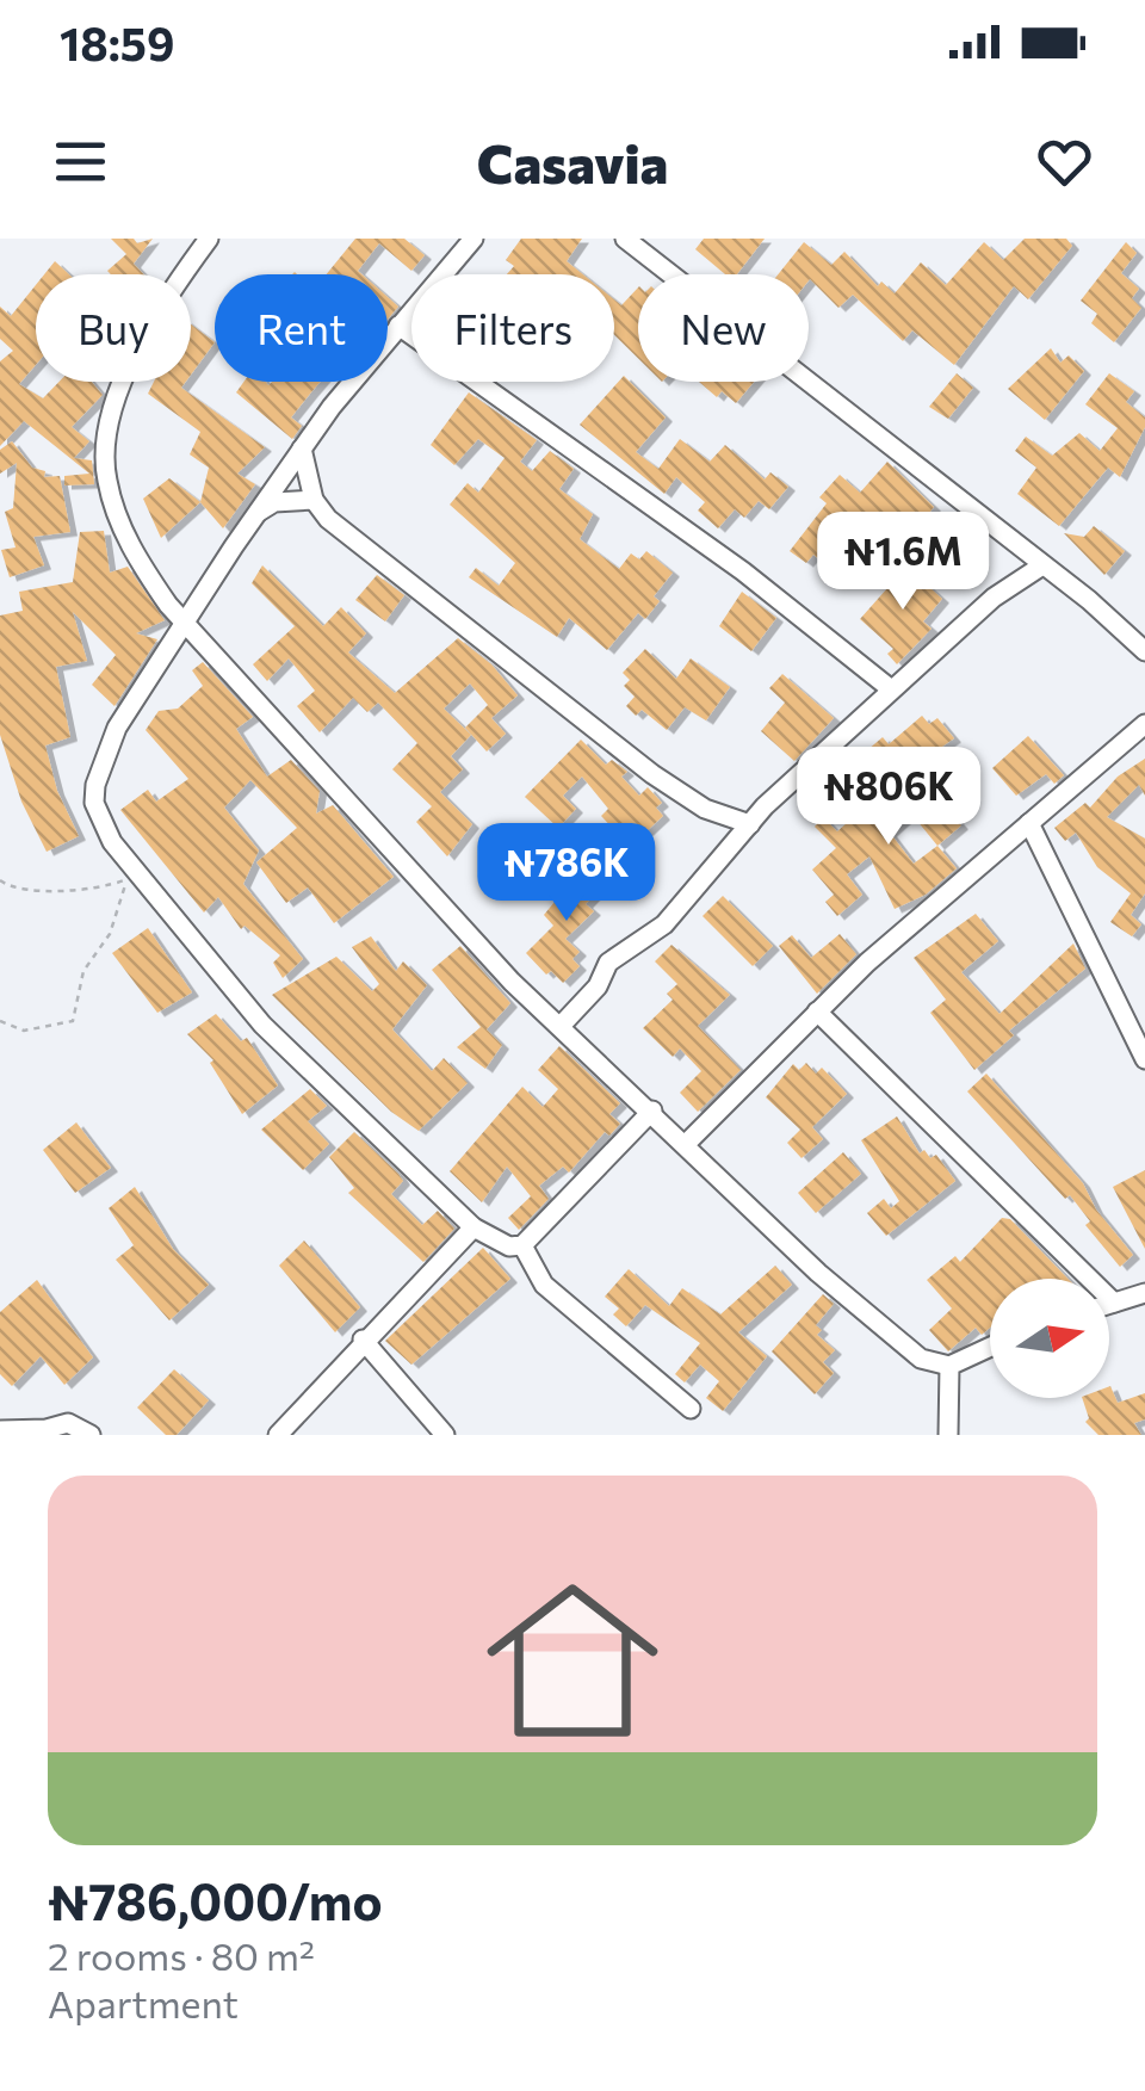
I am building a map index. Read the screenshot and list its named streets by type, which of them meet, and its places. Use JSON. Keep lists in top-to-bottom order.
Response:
{
  "north": "right",
  "page": {
    "status": "18:59",
    "header": "Casavia",
    "chip": [
      "Buy",
      "Rent",
      "Filters",
      "New"
    ],
    "price": ["₦1.6M", "₦806K", "₦786K"],
    "list": [
      {
        "name": "₦786,000/mo",
        "note": "2 rooms · 80 m² · Apartment"
      }
    ]
  }
}
